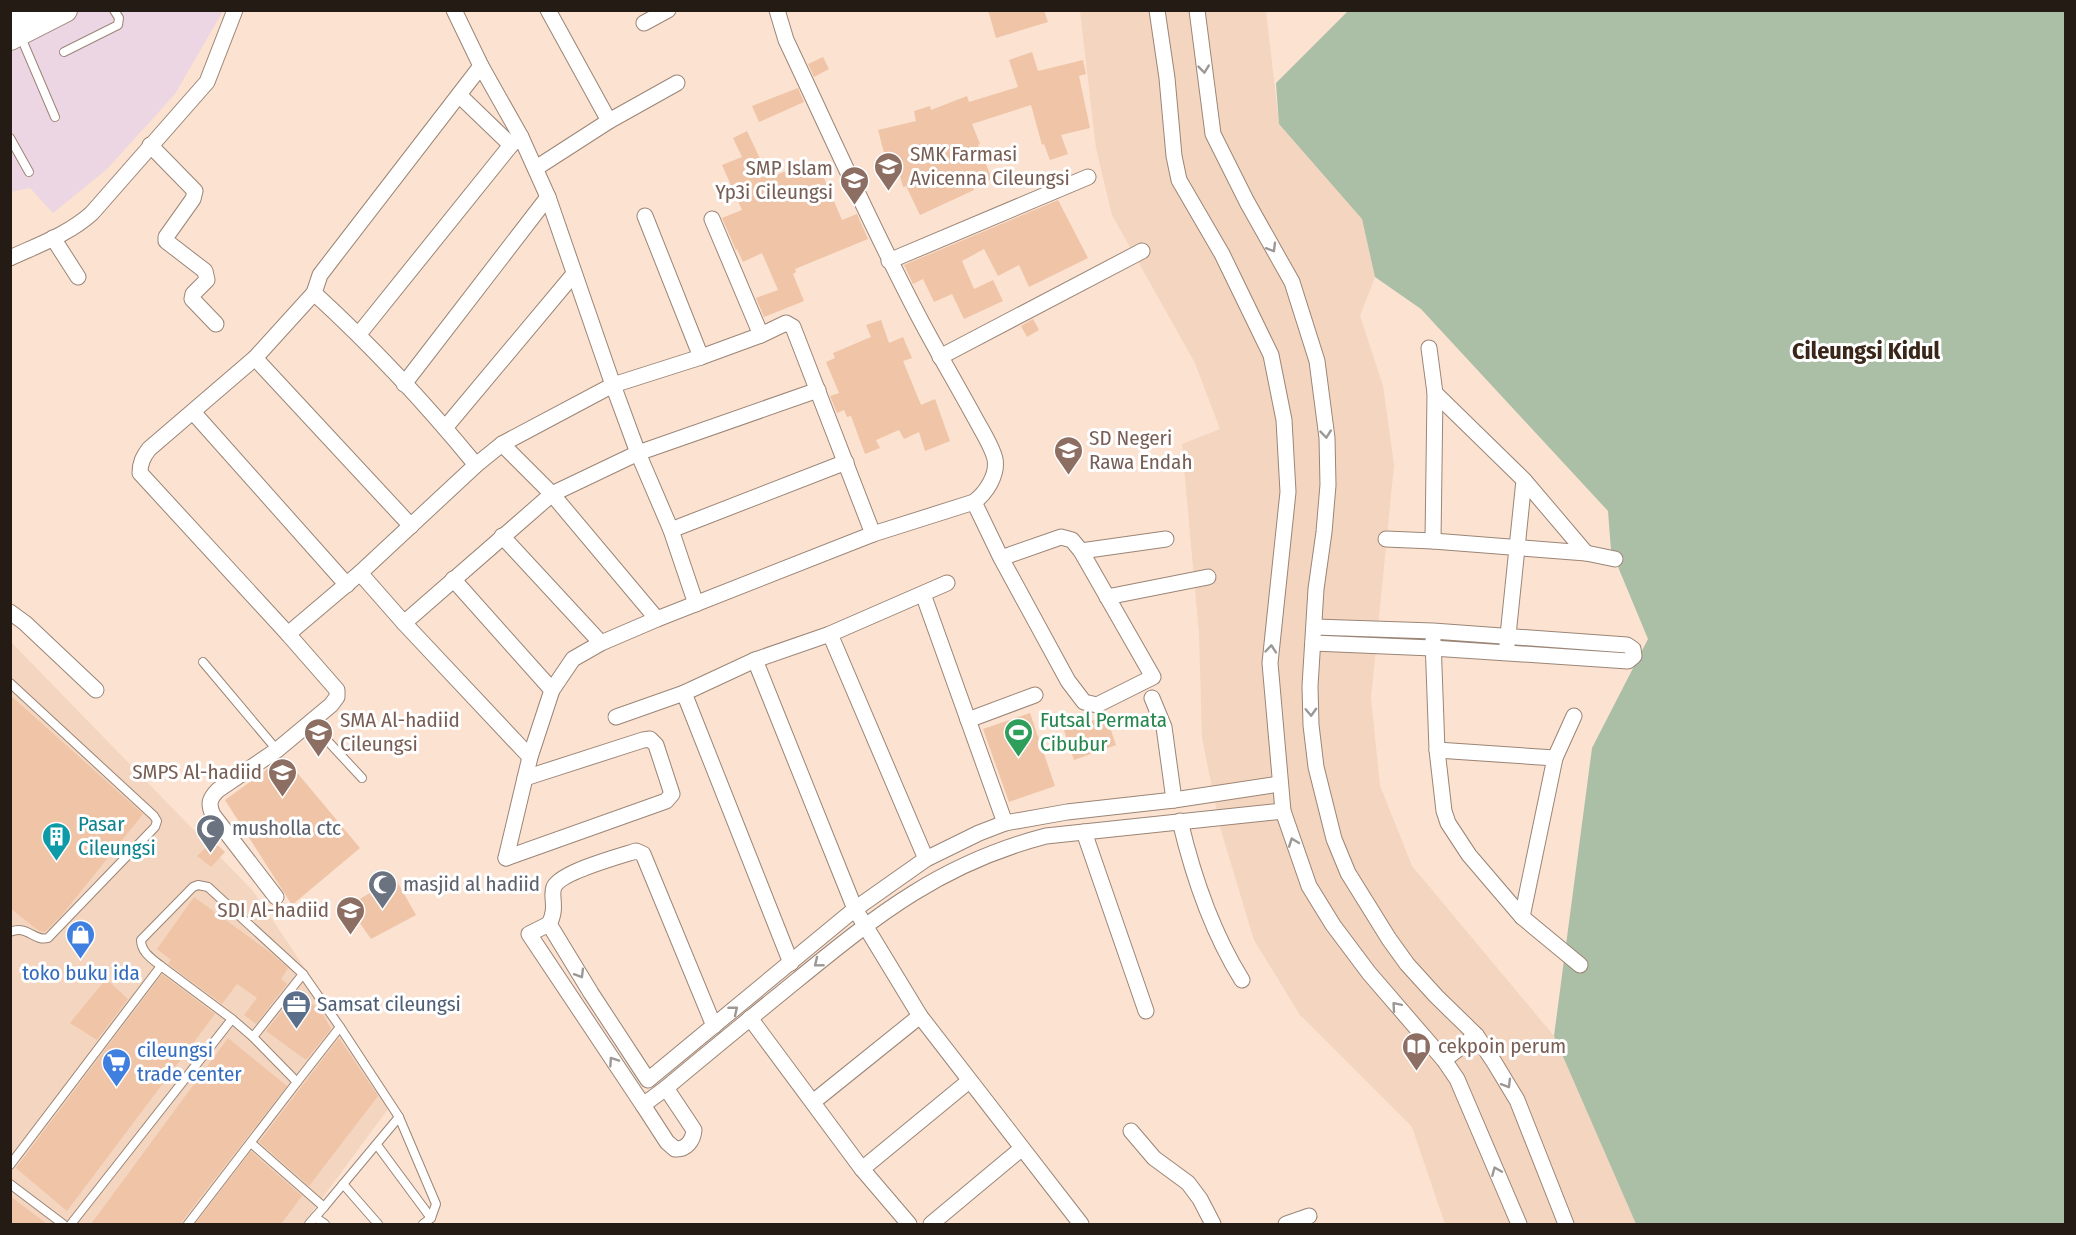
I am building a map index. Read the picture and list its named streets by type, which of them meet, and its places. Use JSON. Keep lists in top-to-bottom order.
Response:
{
  "districts": ["Cileungsi Kidul"],
  "places": {
    "school or university": [
      "SMK Farmasi Avicenna Cileungsi",
      "SMP Islam Yp3i Cileungsi",
      "SD Negeri Rawa Endah",
      "SMA Al-hadiid Cileungsi",
      "SMPS Al-hadiid",
      "SDI Al-hadiid"
    ],
    "sports": ["Futsal Permata Cibubur"],
    "mosque": ["musholla ctc", "masjid al hadiid"],
    "building": ["Pasar Cileungsi"],
    "shop": ["toko buku ida"],
    "office": ["Samsat cileungsi"],
    "library": ["cekpoin perum"],
    "supermarket": ["cileungsi trade center"]
  }
}
